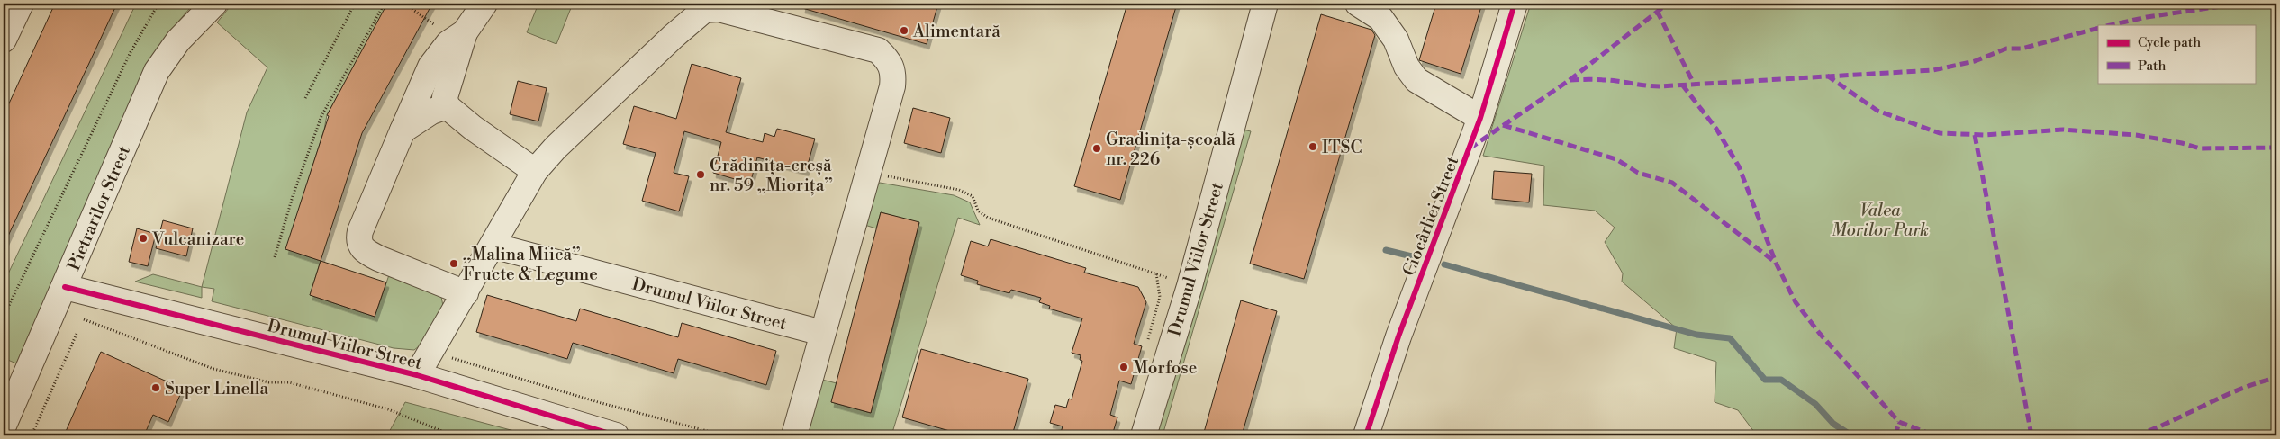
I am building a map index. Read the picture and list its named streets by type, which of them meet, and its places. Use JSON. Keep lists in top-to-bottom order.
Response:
{
  "streets": {
    "street": ["Pietrarilor Street", "Ciocârliei Street", "Drumul Viilor Street"]
  },
  "crossings": [
    ["Pietrarilor Street", "Drumul Viilor Street"]
  ],
  "parks": ["Valea Morilor Park"],
  "places": [
    "Alimentară",
    "ITSC",
    "Gradinița-școală nr. 226",
    "Grădinița-creșă nr. 59 „Miorița”",
    "Vulcanizare",
    "„Malina Miică” Fructe & Legume",
    "Morfose",
    "Super Linella"
  ],
  "legend": ["Cycle path", "Path"]
}
